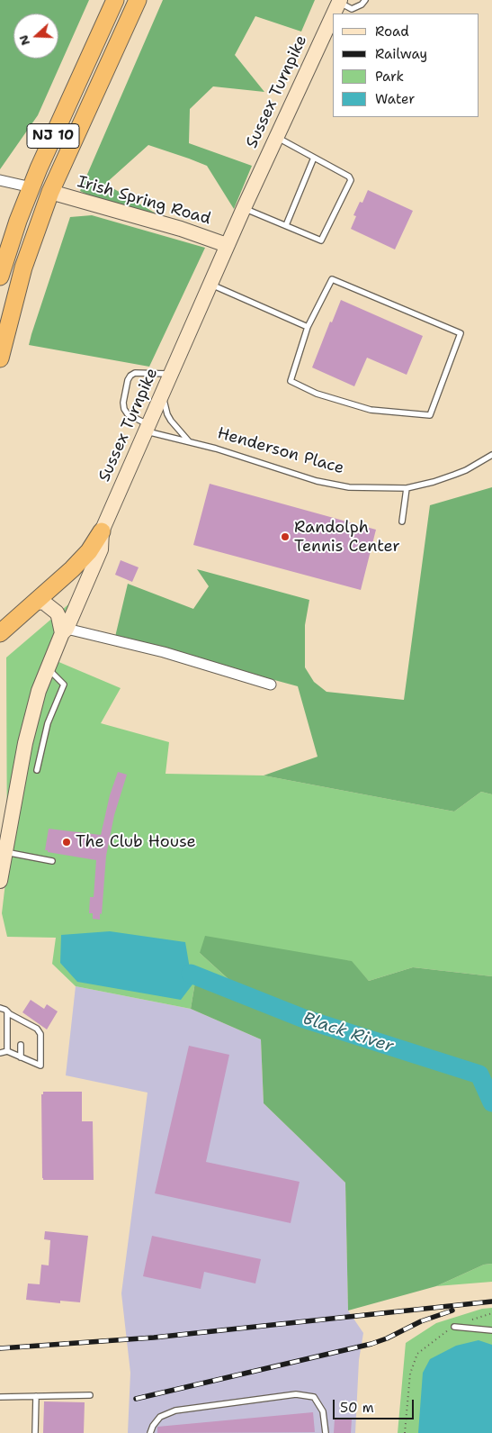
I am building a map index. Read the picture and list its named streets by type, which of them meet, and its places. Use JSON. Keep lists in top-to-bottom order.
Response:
{
  "streets": {
    "highway": ["NJ 10"],
    "main road": ["Sussex Turnpike", "Irish Spring Road"],
    "lane": ["Henderson Place"]
  },
  "crossings": [
    ["Sussex Turnpike", "Irish Spring Road"],
    ["Sussex Turnpike", "Henderson Place"],
    ["NJ 10", "Irish Spring Road"]
  ],
  "water": ["Black River"],
  "places": ["Randolph Tennis Center", "The Club House"],
  "legend": [
    "Road",
    "Railway",
    "Park",
    "Water"
  ],
  "scale_bar": "50 m",
  "north": "left"
}
